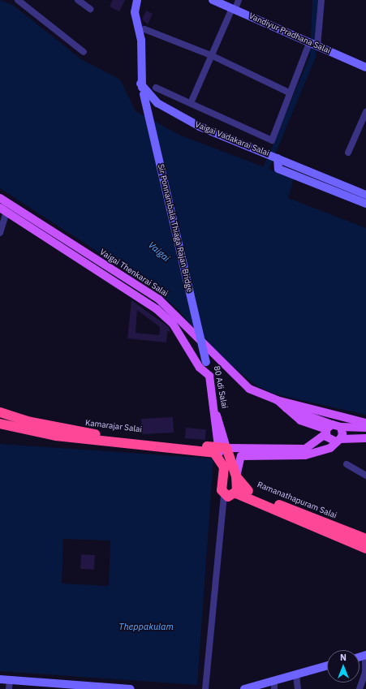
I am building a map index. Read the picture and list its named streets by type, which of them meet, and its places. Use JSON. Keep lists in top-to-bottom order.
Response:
{
  "streets": {
    "highway": ["Kamarajar Salai", "Ramanathapuram Salai"],
    "main road": [
      "Vandiyur Pradhana Salai",
      "Vaigai Vadakarai Salai",
      "Sir Ponnambala Thiaga Rajan Bridge",
      "Vaigai Thenkarai Salai",
      "80 Adi Salai"
    ]
  },
  "crossings": [
    ["Vaigai Vadakarai Salai", "Sir Ponnambala Thiaga Rajan Bridge"],
    ["Sir Ponnambala Thiaga Rajan Bridge", "80 Adi Salai"],
    ["80 Adi Salai", "Kamarajar Salai"]
  ],
  "water": ["Vaigai", "Theppakulam"],
  "north": "top"
}
